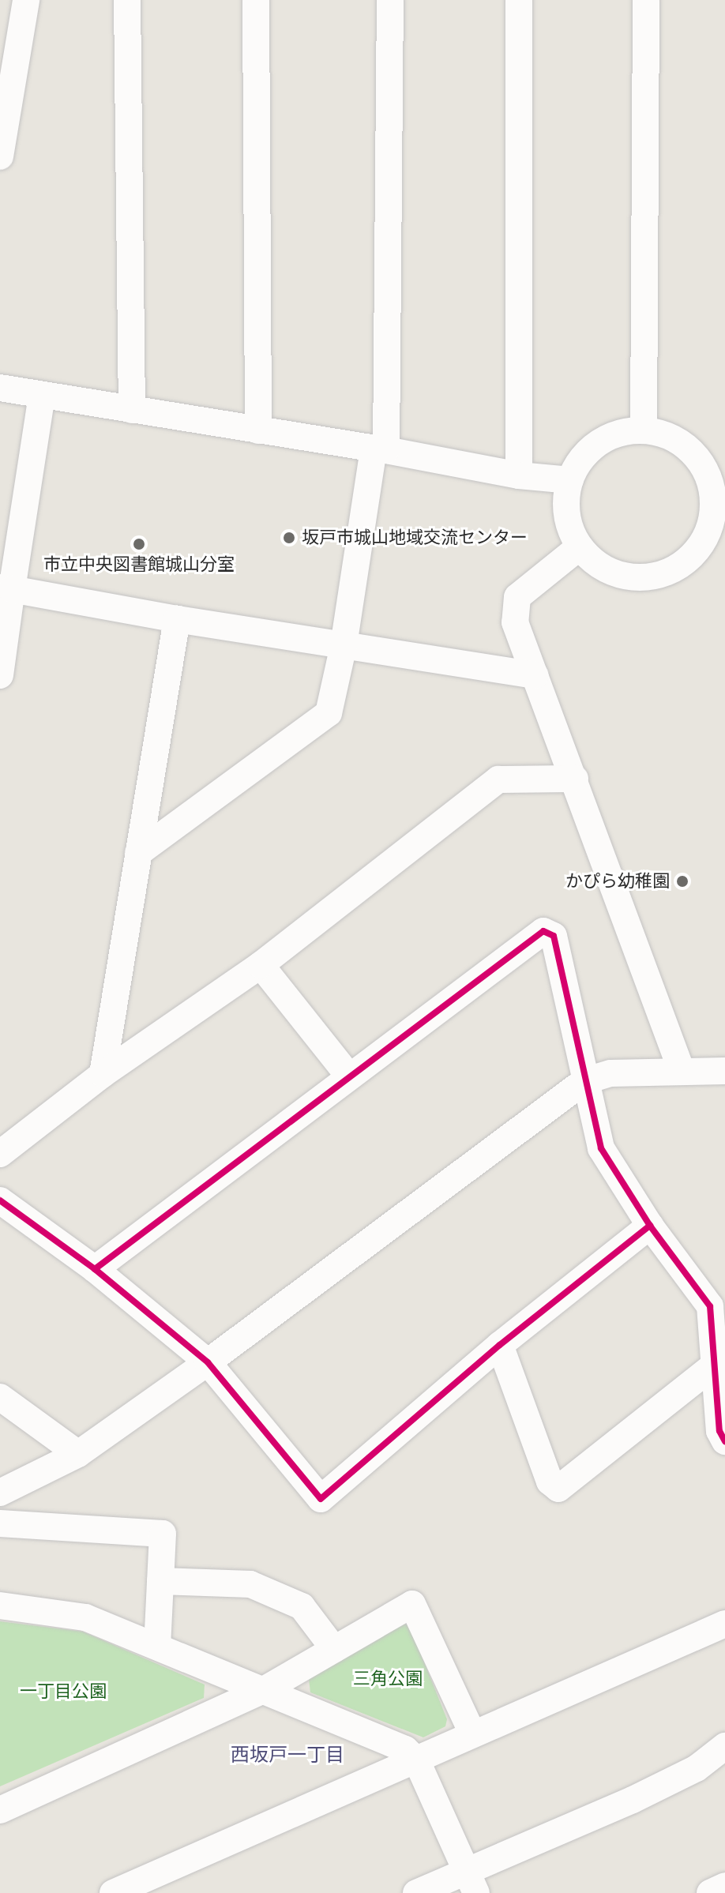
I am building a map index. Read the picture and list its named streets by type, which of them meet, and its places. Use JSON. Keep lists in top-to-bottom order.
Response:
{
  "districts": ["西坂戸一丁目"],
  "parks": ["三角公園", "一丁目公園"],
  "places": ["坂戸市城山地域交流センター", "市立中央図書館城山分室", "かぴら幼稚園"]
}
